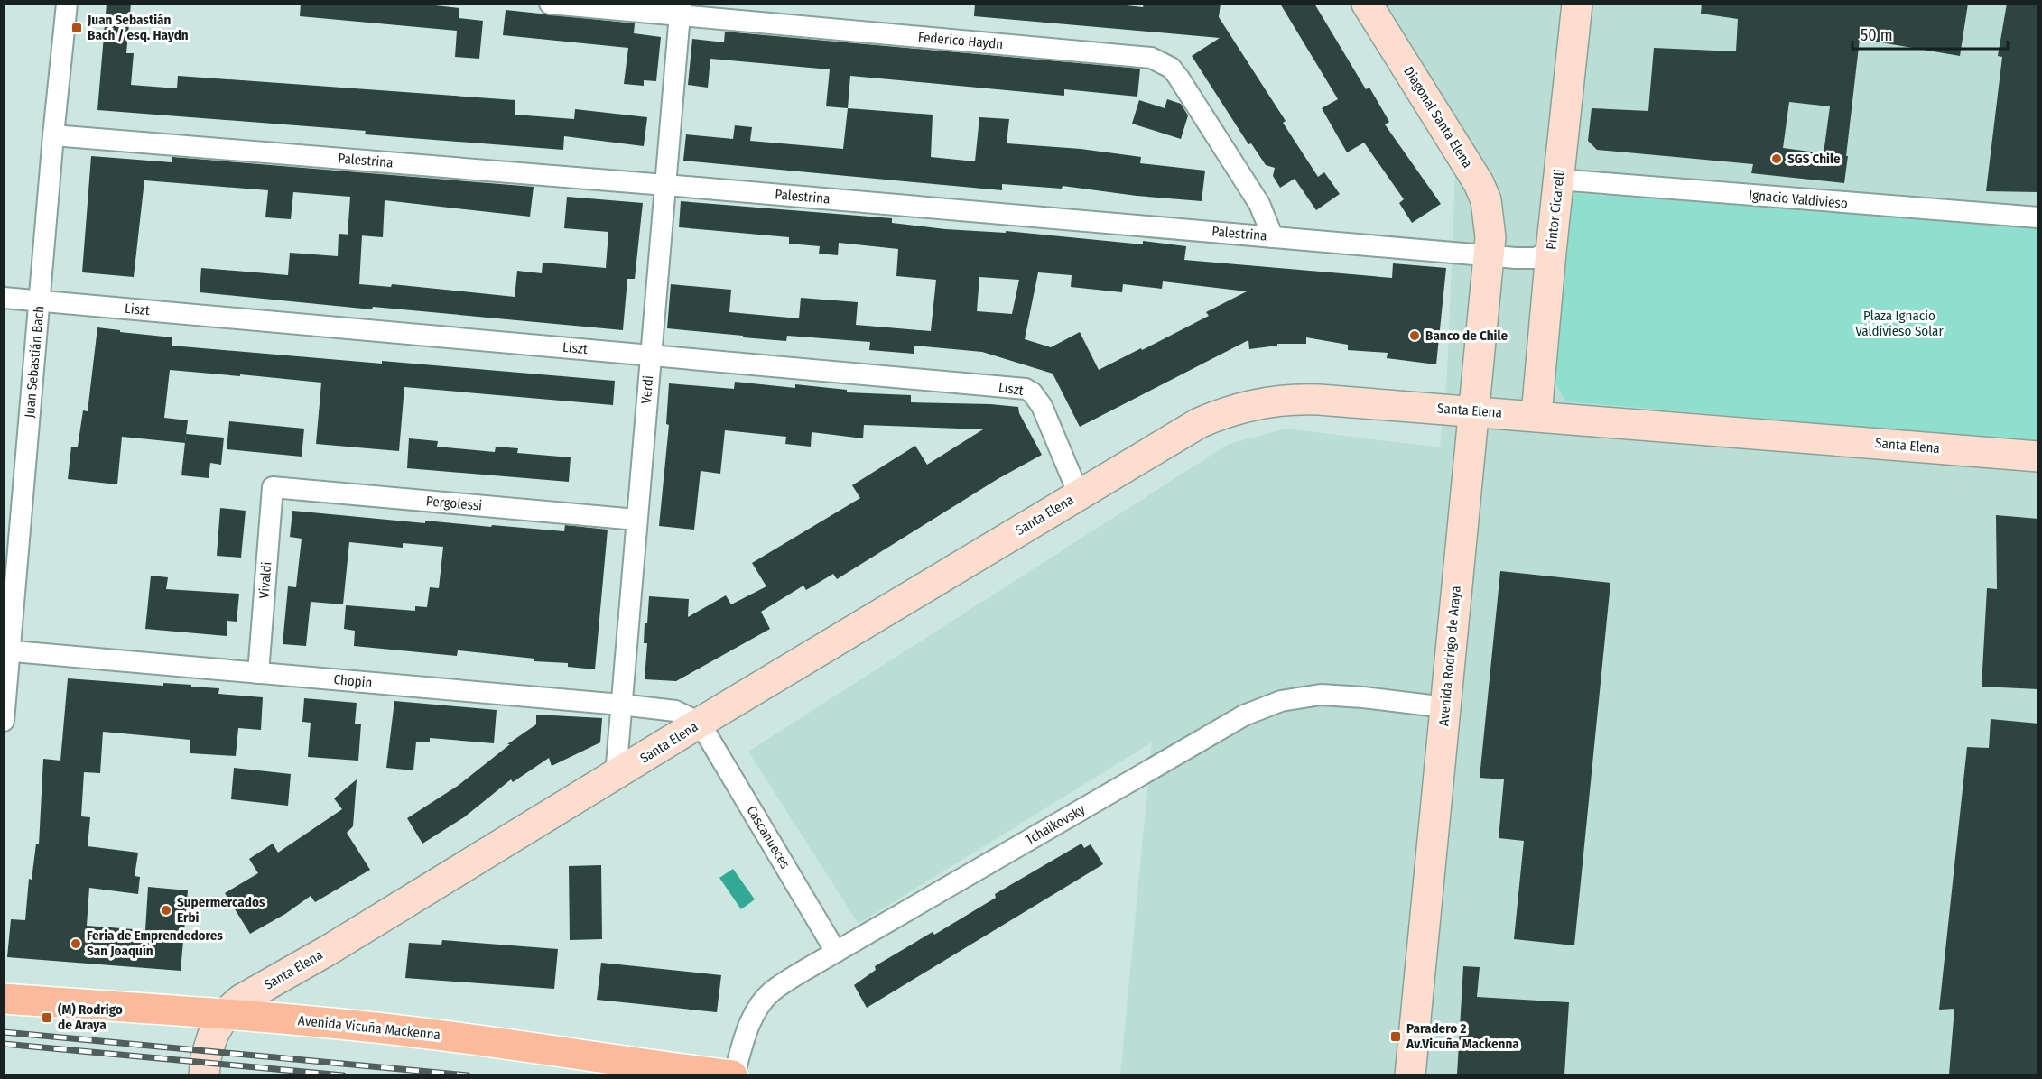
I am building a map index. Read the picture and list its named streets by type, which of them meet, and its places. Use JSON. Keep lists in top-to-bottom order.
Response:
{
  "streets": {
    "main road": ["Avenida Vicuña Mackenna"],
    "street": [
      "Federico Haydn",
      "Diagonal Santa Elena",
      "Palestrina",
      "Ignacio Valdivieso",
      "Pintor Cicarelli",
      "Liszt",
      "Juan Sebastián Bach",
      "Verdi",
      "Santa Elena",
      "Pergolessi",
      "Vivaldi",
      "Avenida Rodrigo de Araya",
      "Chopin",
      "Tchaikovsky",
      "Cascanueces"
    ]
  },
  "crossings": [
    ["Federico Haydn", "Palestrina"],
    ["Federico Haydn", "Verdi"],
    ["Diagonal Santa Elena", "Palestrina"],
    ["Diagonal Santa Elena", "Avenida Rodrigo de Araya"],
    ["Palestrina", "Pintor Cicarelli"],
    ["Palestrina", "Juan Sebastián Bach"],
    ["Palestrina", "Verdi"],
    ["Palestrina", "Avenida Rodrigo de Araya"],
    ["Ignacio Valdivieso", "Pintor Cicarelli"],
    ["Pintor Cicarelli", "Santa Elena"],
    ["Liszt", "Juan Sebastián Bach"],
    ["Liszt", "Verdi"],
    ["Liszt", "Santa Elena"],
    ["Juan Sebastián Bach", "Chopin"],
    ["Verdi", "Santa Elena"],
    ["Verdi", "Pergolessi"],
    ["Verdi", "Chopin"],
    ["Santa Elena", "Avenida Rodrigo de Araya"],
    ["Santa Elena", "Chopin"],
    ["Santa Elena", "Cascanueces"],
    ["Santa Elena", "Avenida Vicuña Mackenna"],
    ["Pergolessi", "Vivaldi"],
    ["Vivaldi", "Chopin"],
    ["Avenida Rodrigo de Araya", "Tchaikovsky"],
    ["Chopin", "Cascanueces"],
    ["Tchaikovsky", "Cascanueces"],
    ["Tchaikovsky", "Avenida Vicuña Mackenna"]
  ],
  "parks": ["Plaza Ignacio Valdivieso Solar"],
  "places": {
    "transit": ["Juan Sebastián Bach / esq. Haydn", "(M) Rodrigo de Araya", "Paradero 2 Av.Vicuña Mackenna"],
    "other": [
      "SGS Chile",
      "Banco de Chile",
      "Supermercados Erbi",
      "Feria de Emprendedores San Joaquín"
    ]
  },
  "scale_bar": "50 m"
}
